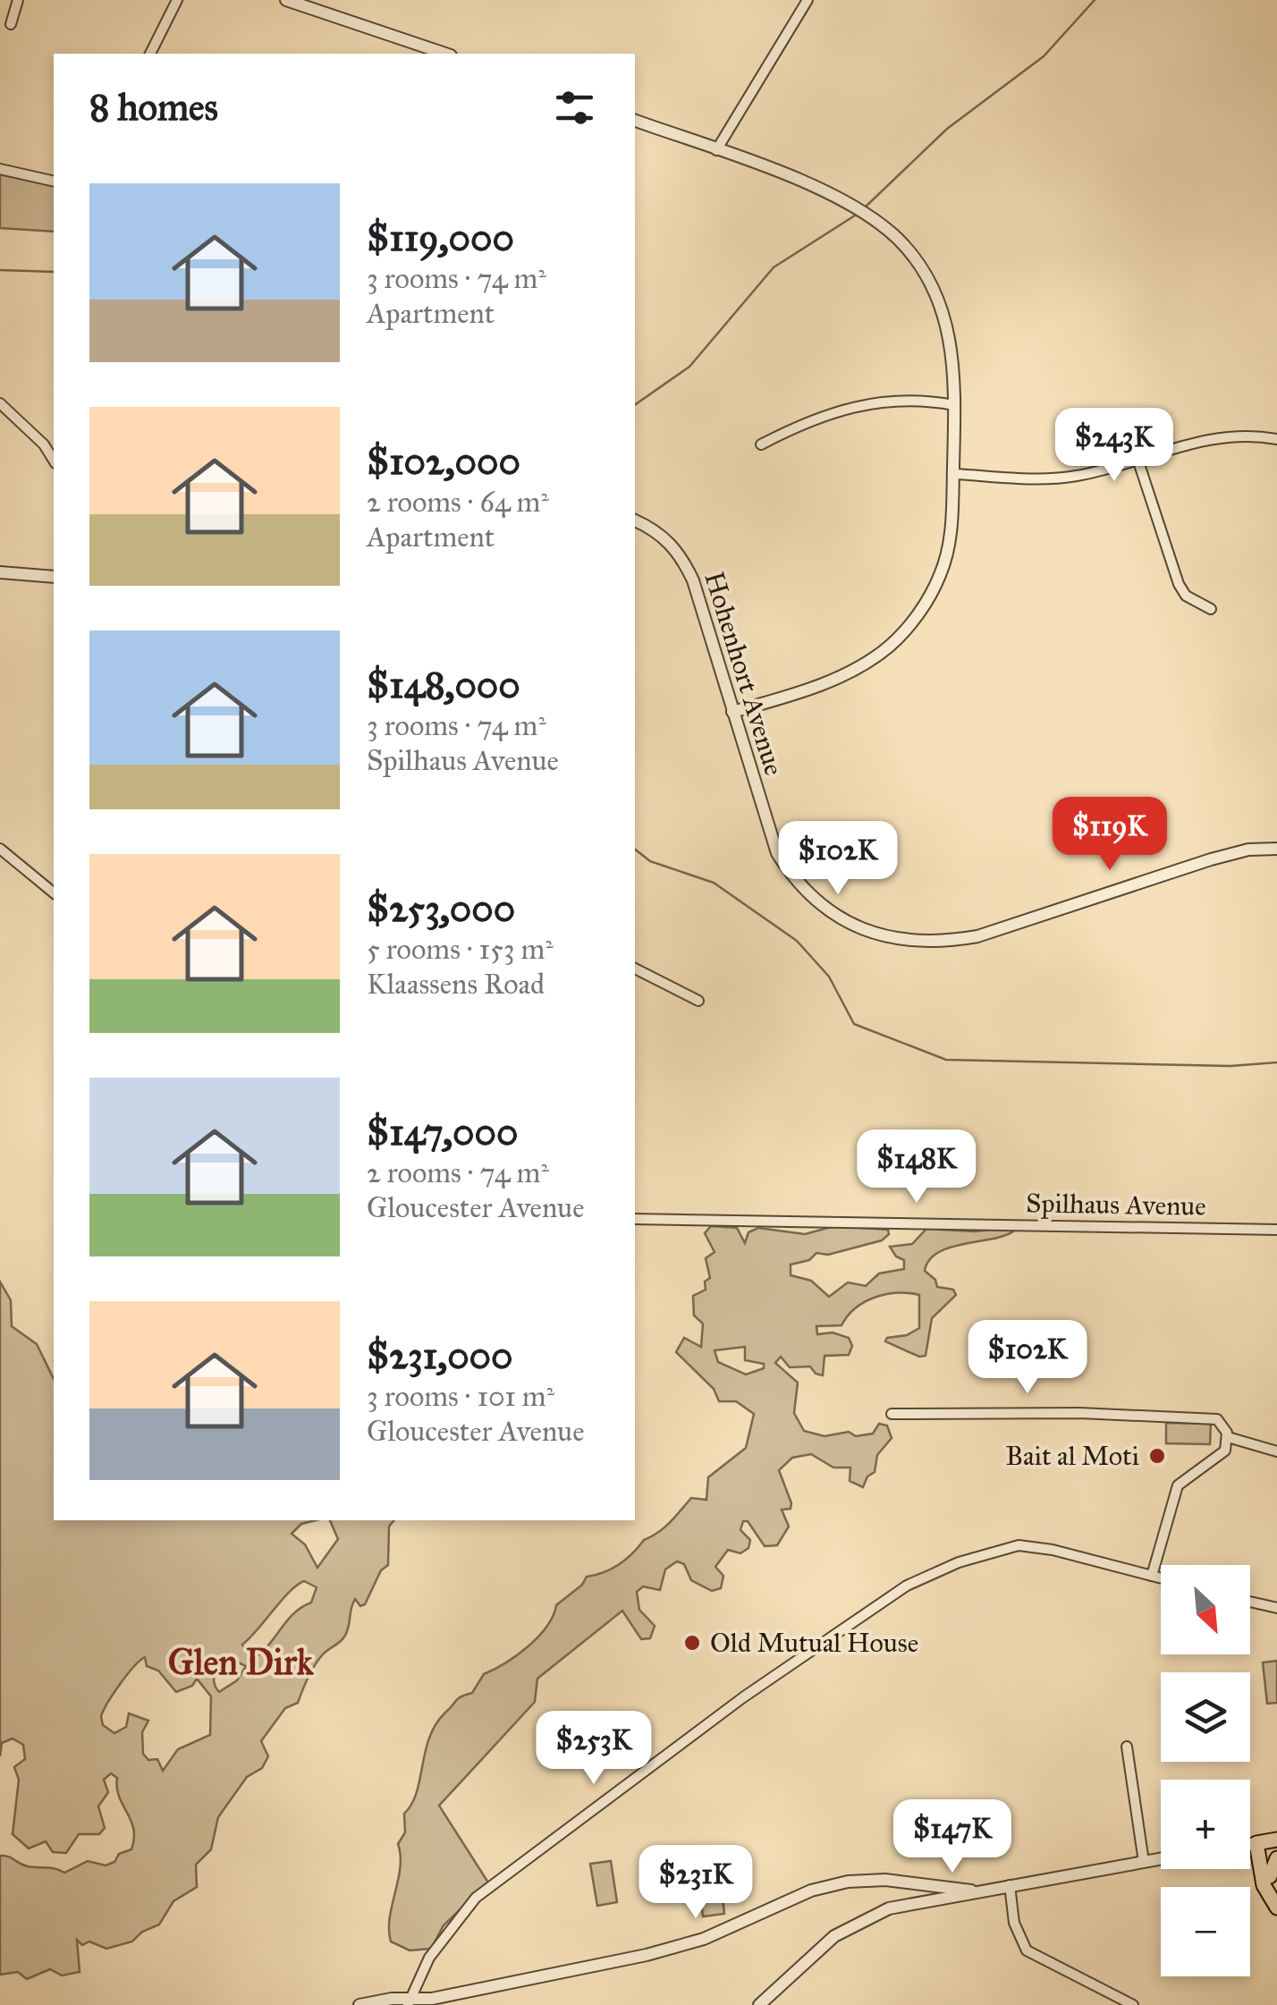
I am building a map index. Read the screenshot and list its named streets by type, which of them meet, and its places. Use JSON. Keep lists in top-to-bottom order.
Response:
{
  "streets": {
    "street": ["Hohenhort Avenue", "Spilhaus Avenue"]
  },
  "districts": ["Glen Dirk"],
  "places": ["Bait al Moti", "Old Mutual House"],
  "north": "bottom right",
  "page": {
    "heading": "8 homes",
    "list": [
      {
        "name": "$119,000",
        "note": "3 rooms · 74 m² · Apartment"
      },
      {
        "name": "$102,000",
        "note": "2 rooms · 64 m² · Apartment"
      },
      {
        "name": "$148,000",
        "note": "3 rooms · 74 m² · Spilhaus Avenue"
      },
      {
        "name": "$253,000",
        "note": "5 rooms · 153 m² · Klaassens Road"
      },
      {
        "name": "$147,000",
        "note": "2 rooms · 74 m² · Gloucester Avenue"
      },
      {
        "name": "$231,000",
        "note": "3 rooms · 101 m² · Gloucester Avenue"
      }
    ],
    "price": [
      "$243K",
      "$119K",
      "$102K",
      "$148K",
      "$102K",
      "$253K",
      "$147K",
      "$231K"
    ],
    "map_buttons": ["+", "−"]
  }
}
